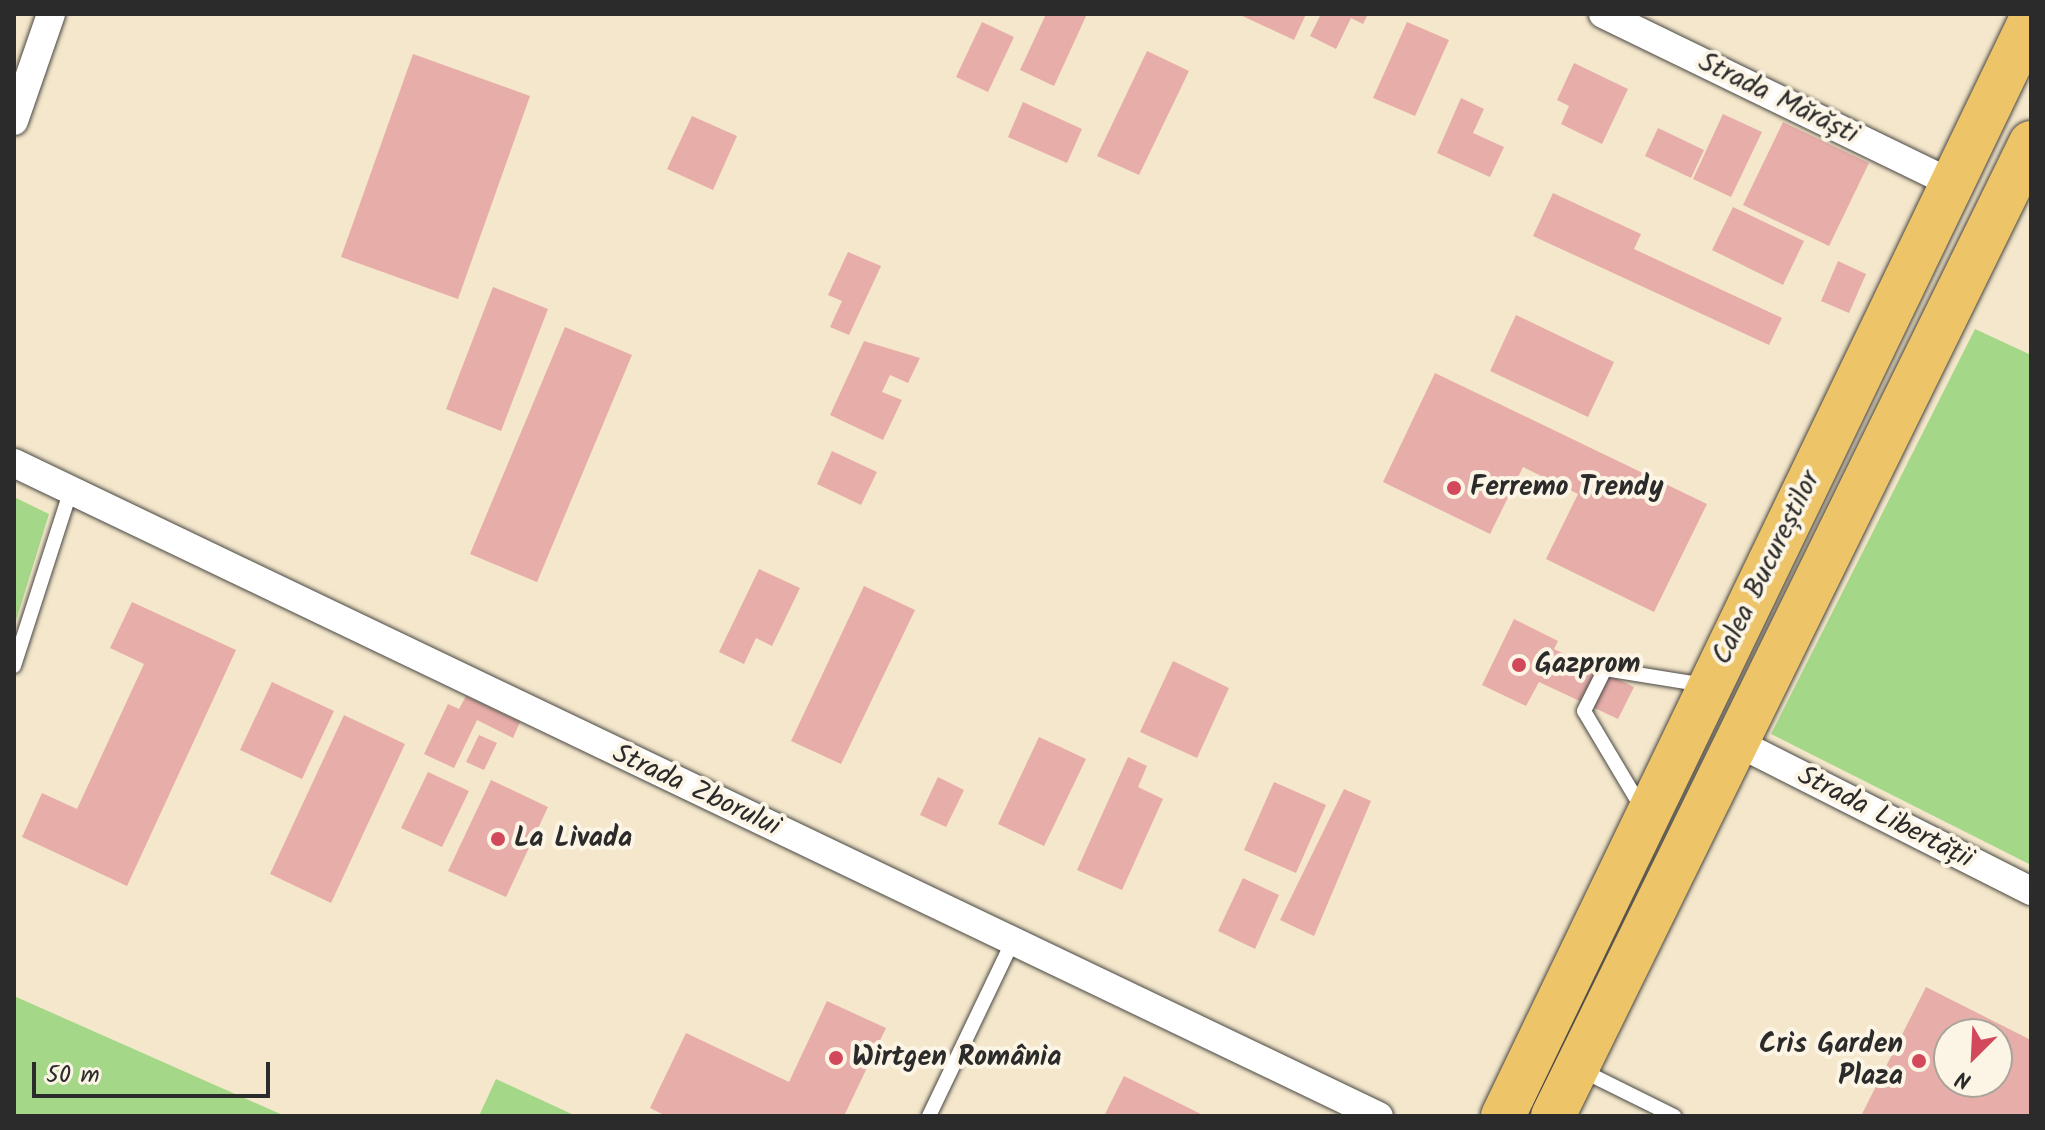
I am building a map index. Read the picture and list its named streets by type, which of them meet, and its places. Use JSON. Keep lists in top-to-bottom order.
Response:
{
  "streets": {
    "highway": ["Calea Bucureștilor"],
    "street": ["Strada Mărăști", "Strada Zborului", "Strada Libertății"]
  },
  "crossings": [
    ["Strada Mărăști", "Calea Bucureștilor"],
    ["Calea Bucureștilor", "Strada Libertății"]
  ],
  "places": [
    "Ferremo Trendy",
    "Gazprom",
    "La Livada",
    "Wirtgen România",
    "Cris Garden Plaza"
  ],
  "scale_bar": "50 m",
  "north": "bottom left"
}
